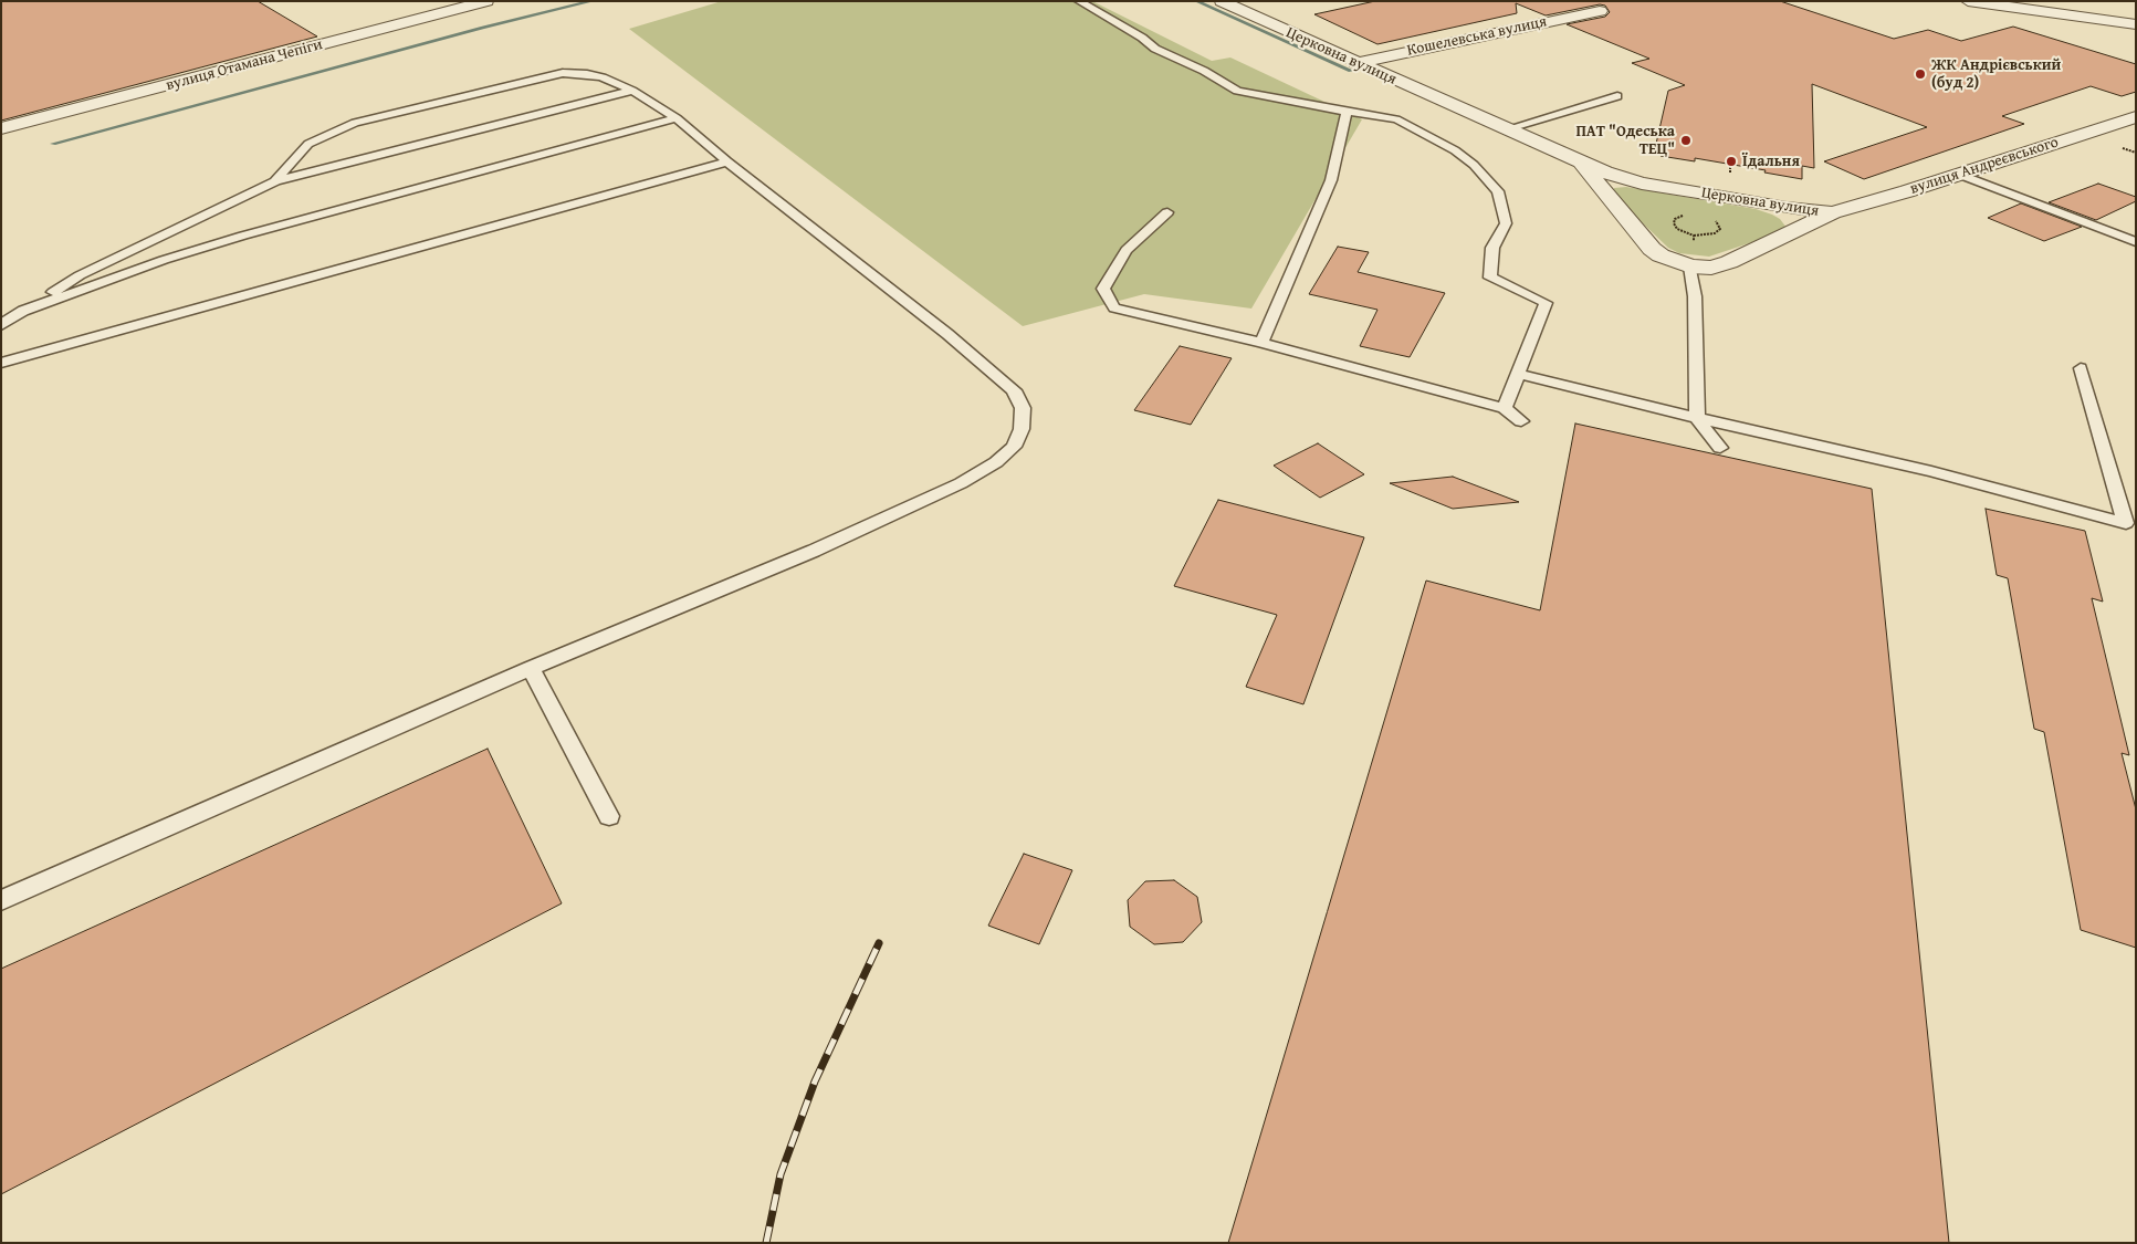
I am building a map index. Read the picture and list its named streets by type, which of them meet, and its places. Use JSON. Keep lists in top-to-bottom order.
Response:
{
  "streets": {
    "street": [
      "Кошелевська вулиця",
      "Церковна вулиця",
      "вулиця Отамана Чепіги",
      "вулиця Андреєвського"
    ]
  },
  "crossings": [
    ["Кошелевська вулиця", "Церковна вулиця"],
    ["Церковна вулиця", "вулиця Андреєвського"]
  ],
  "places": ["ЖК Андрієвський (буд 2)", "ПАТ \"Одеська ТЕЦ\"", "Їдальня"]
}
